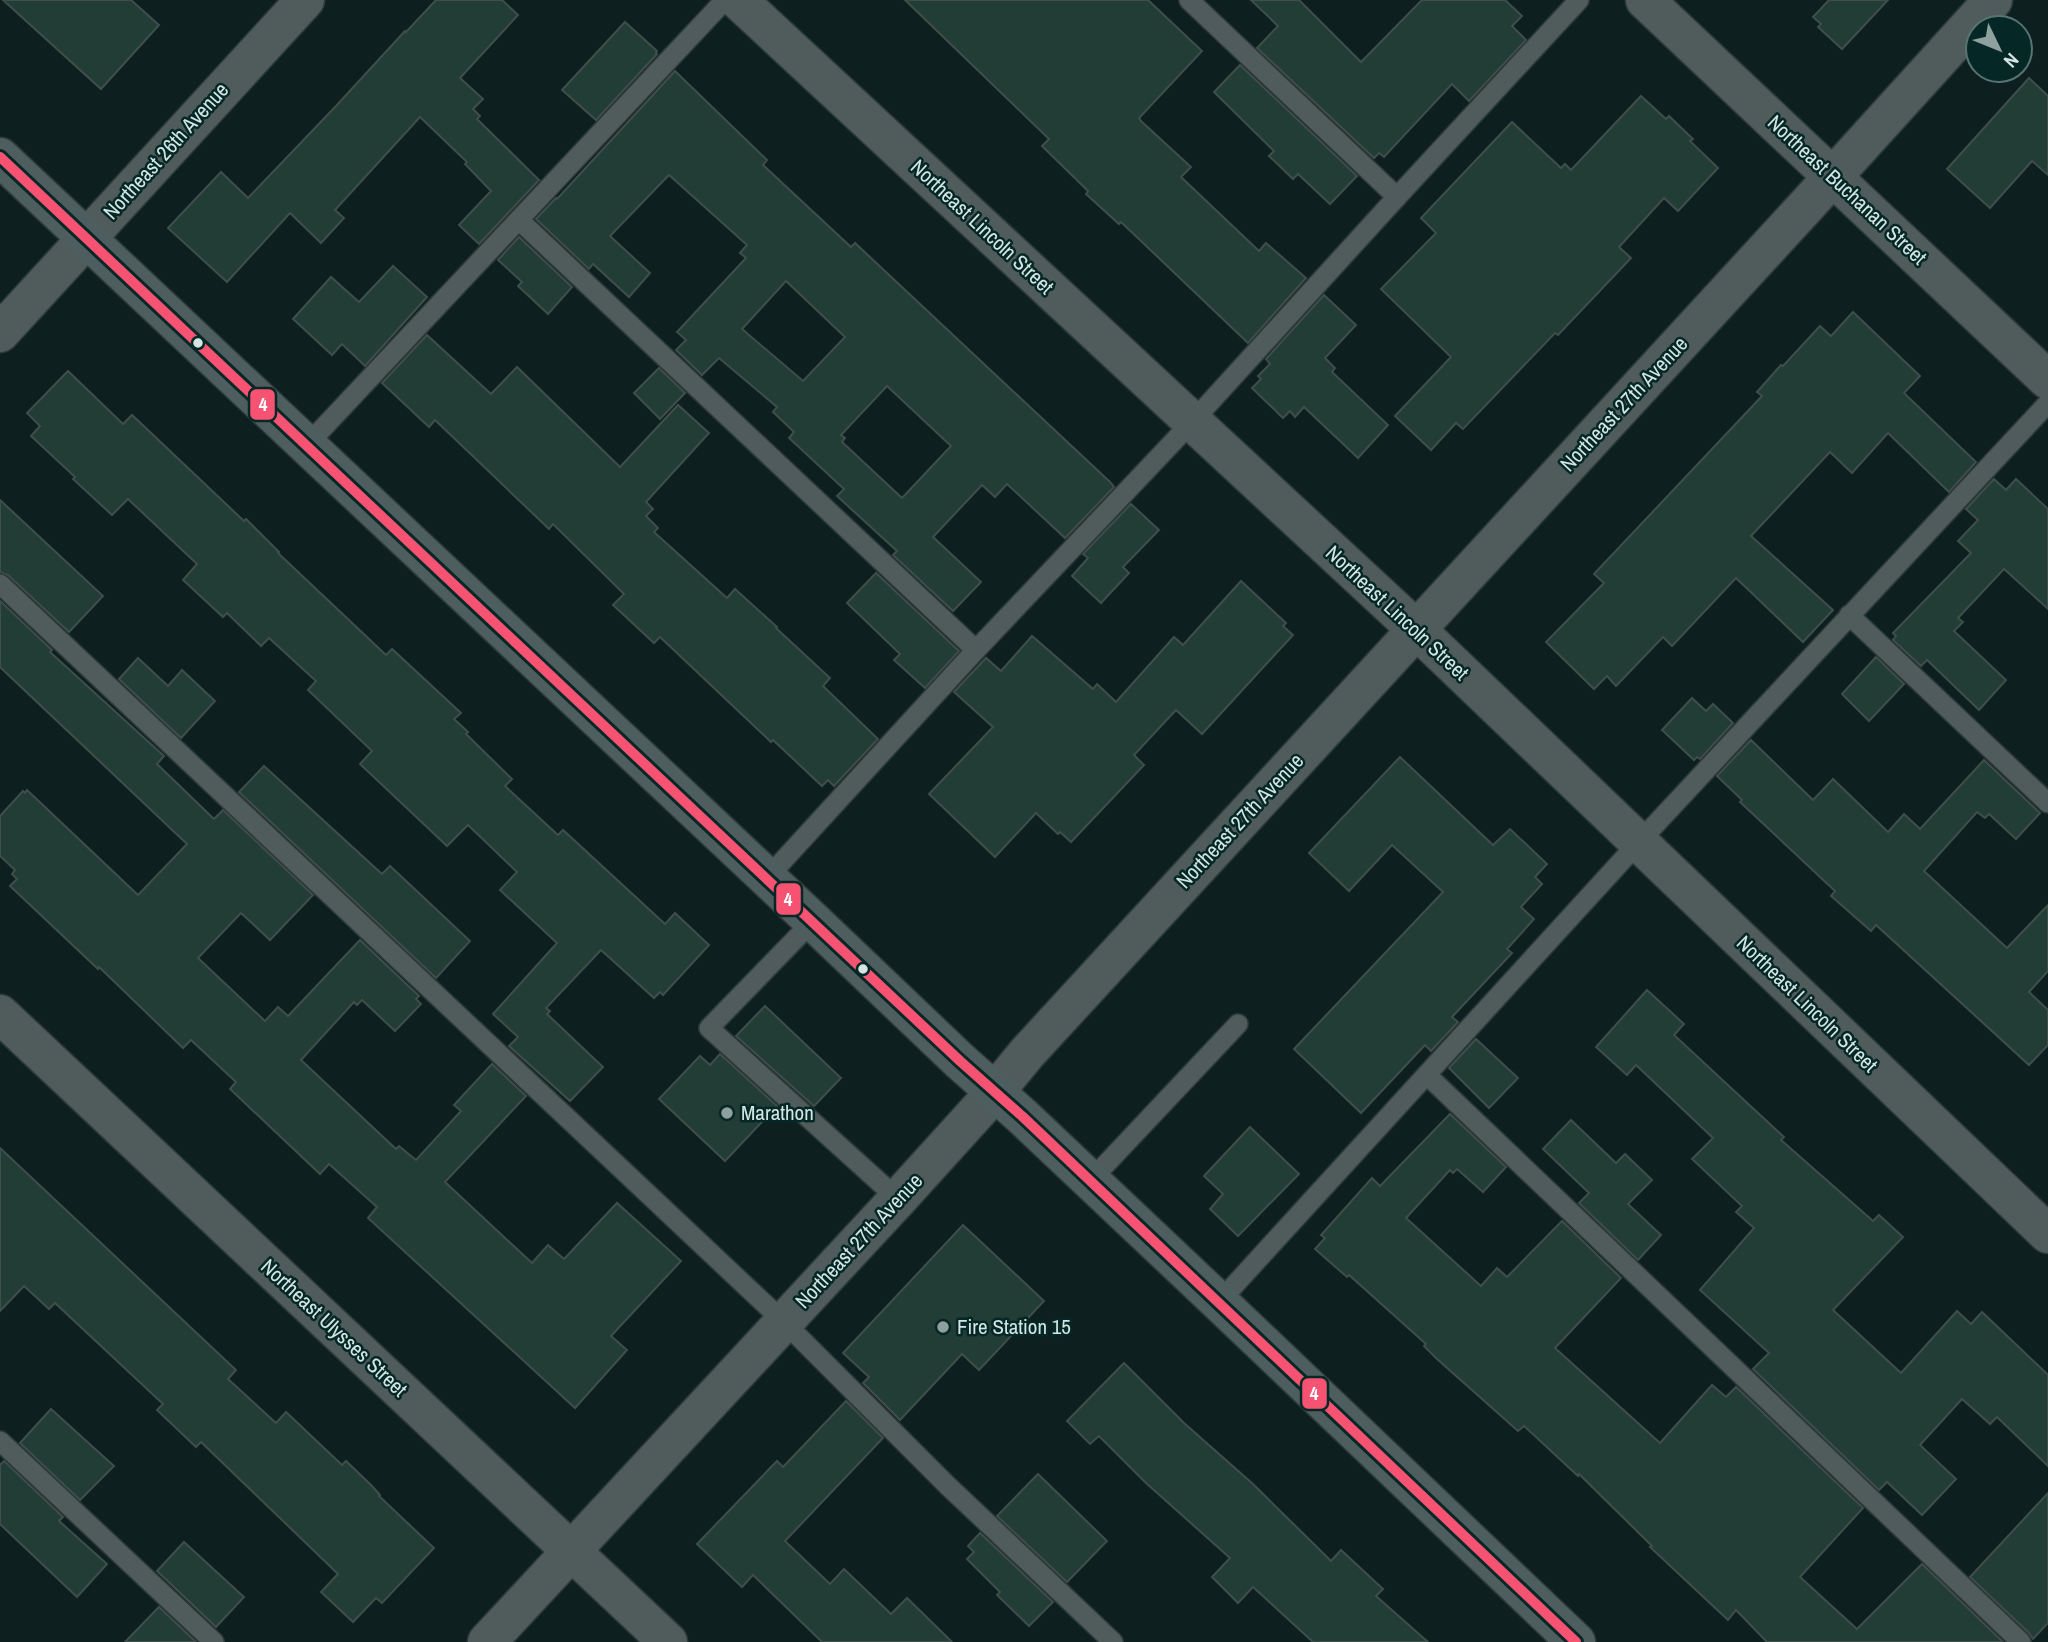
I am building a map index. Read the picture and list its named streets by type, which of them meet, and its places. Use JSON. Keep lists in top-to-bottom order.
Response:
{
  "streets": {
    "street": [
      "Northeast 26th Avenue",
      "Northeast Buchanan Street",
      "Northeast Lincoln Street",
      "Northeast 27th Avenue",
      "Northeast Ulysses Street"
    ]
  },
  "crossings": [
    ["Northeast Buchanan Street", "Northeast 27th Avenue"],
    ["Northeast Lincoln Street", "Northeast 27th Avenue"],
    ["Northeast 27th Avenue", "Northeast Ulysses Street"]
  ],
  "places": ["Marathon", "Fire Station 15"],
  "lines": ["transit line 4"],
  "north": "bottom right"
}
